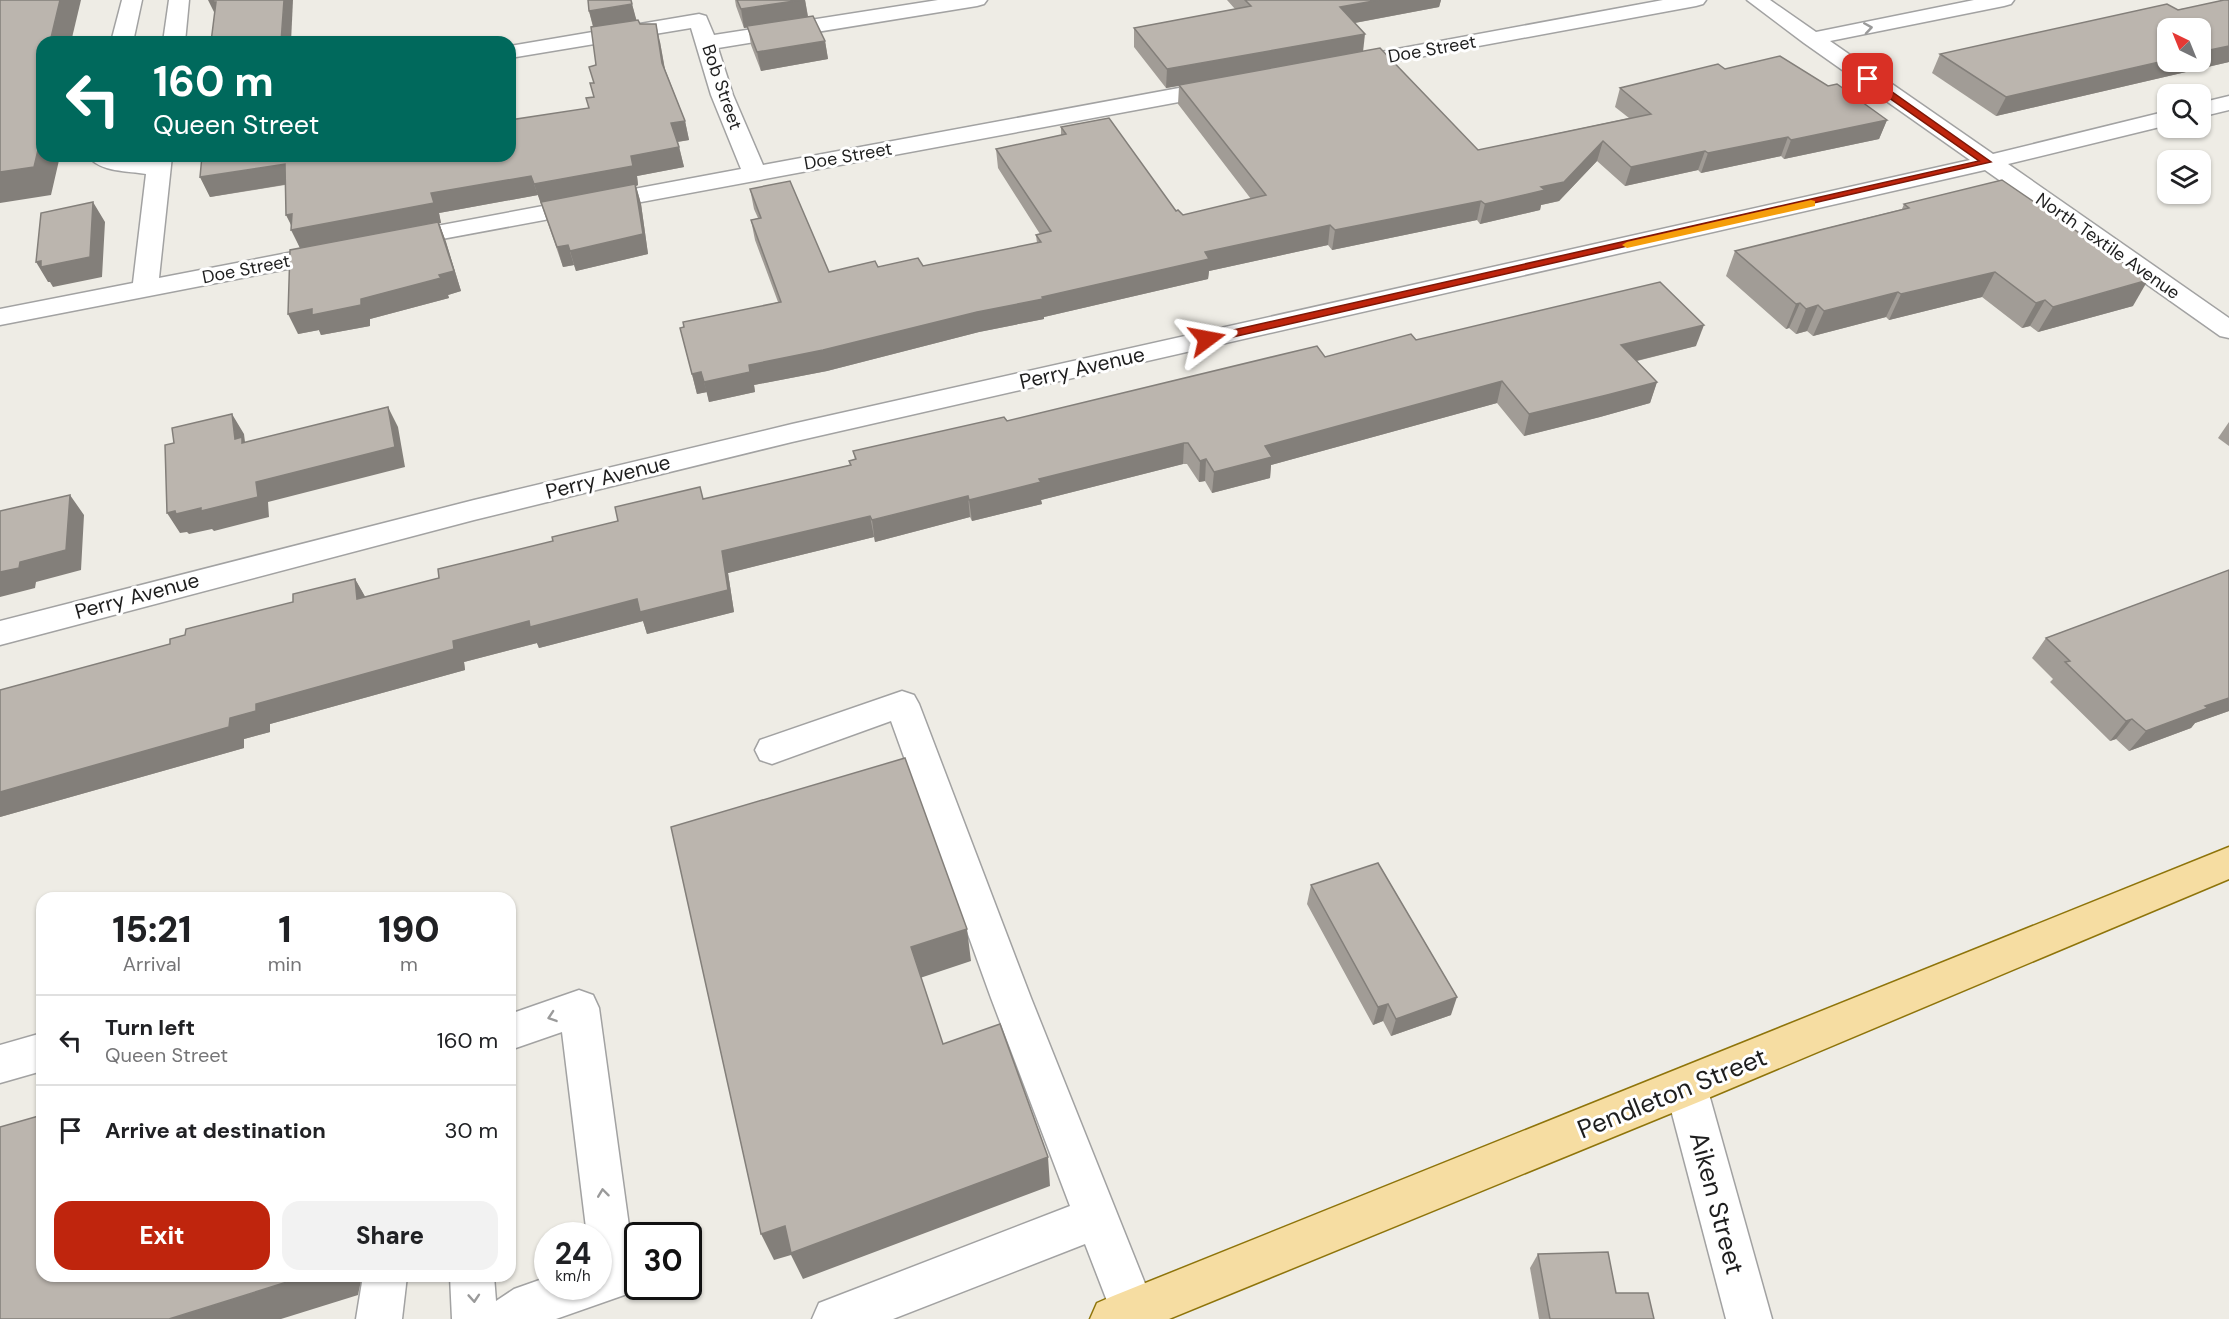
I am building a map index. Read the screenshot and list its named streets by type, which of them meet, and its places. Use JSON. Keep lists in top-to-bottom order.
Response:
{
  "streets": {
    "main road": ["Pendleton Street"],
    "street": [
      "Doe Street",
      "Bob Street",
      "North Textile Avenue",
      "Perry Avenue",
      "Aiken Street"
    ]
  },
  "crossings": [
    ["Doe Street", "Bob Street"],
    ["North Textile Avenue", "Perry Avenue"],
    ["Pendleton Street", "Aiken Street"]
  ],
  "north": "top left",
  "page": {
    "turn": ["160 m", "Queen Street"],
    "eta": [
      "15:21",
      "Arrival",
      "1",
      "min",
      "190",
      "m"
    ],
    "list": [
      {
        "name": "Turn left",
        "note": "Queen Street",
        "value": "160 m"
      },
      {
        "name": "Arrive at destination",
        "value": "30 m"
      }
    ],
    "buttons": ["Exit", "Share"],
    "speed": "24 km/h",
    "limit": "30"
  }
}
